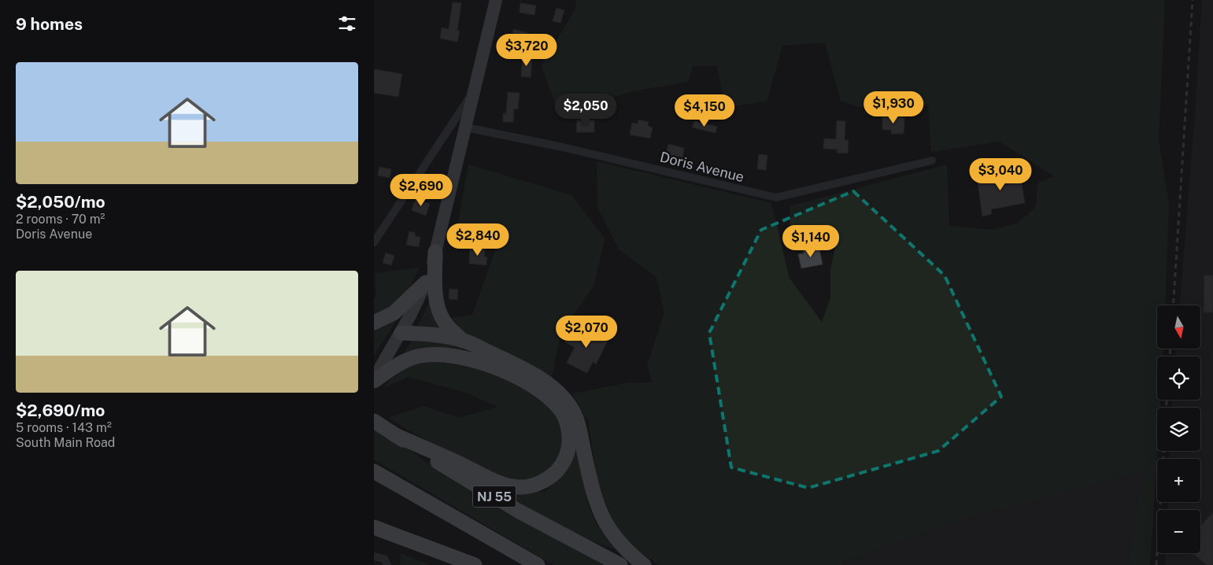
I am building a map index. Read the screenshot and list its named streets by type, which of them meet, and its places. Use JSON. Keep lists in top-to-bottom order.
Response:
{
  "streets": {
    "highway": ["NJ 55"],
    "street": ["Doris Avenue"]
  },
  "north": "bottom",
  "page": {
    "heading": "9 homes",
    "price": [
      "$3,720",
      "$1,930",
      "$2,050",
      "$4,150",
      "$3,040",
      "$2,690",
      "$2,840",
      "$1,140",
      "$2,070"
    ],
    "list": [
      {
        "name": "$2,050/mo",
        "note": "2 rooms · 70 m² · Doris Avenue"
      },
      {
        "name": "$2,690/mo",
        "note": "5 rooms · 143 m² · South Main Road"
      }
    ],
    "map_buttons": ["+", "−"]
  }
}
